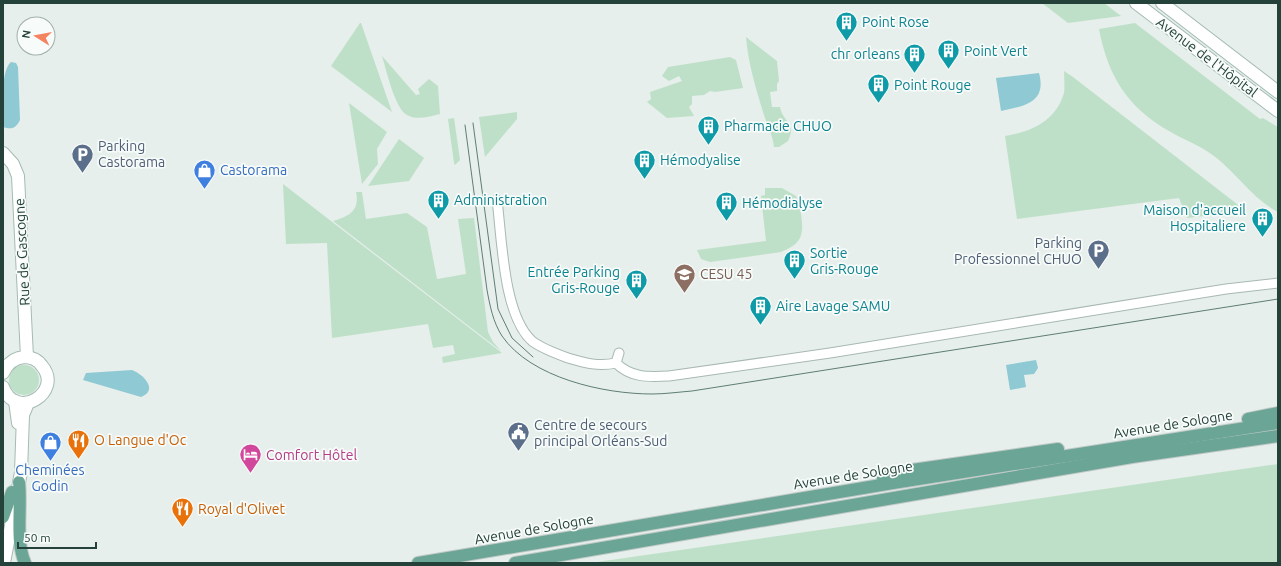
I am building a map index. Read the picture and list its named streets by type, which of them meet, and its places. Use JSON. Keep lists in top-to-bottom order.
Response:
{
  "streets": {
    "main road": ["Avenue de Sologne"],
    "street": ["Avenue de l'Hôpital", "Rue de Gascogne"]
  },
  "places": {
    "building": [
      "Point Rose",
      "Point Vert",
      "chr orleans",
      "Point Rouge",
      "Pharmacie CHUO",
      "Hémodyalise",
      "Administration",
      "Hémodialyse",
      "Maison d'accueil Hospitaliere",
      "Sortie Gris-Rouge",
      "Entrée Parking Gris-Rouge",
      "Aire Lavage SAMU"
    ],
    "parking": ["Parking Castorama", "Parking Professionnel CHUO"],
    "shop": ["Castorama", "Cheminées Godin"],
    "school or university": ["CESU 45"],
    "public building": ["Centre de secours principal Orléans-Sud"],
    "restaurant": ["O Langue d'Oc", "Royal d'Olivet"],
    "hotel": ["Comfort Hôtel"]
  },
  "scale_bar": "50 m",
  "north": "left"
}
